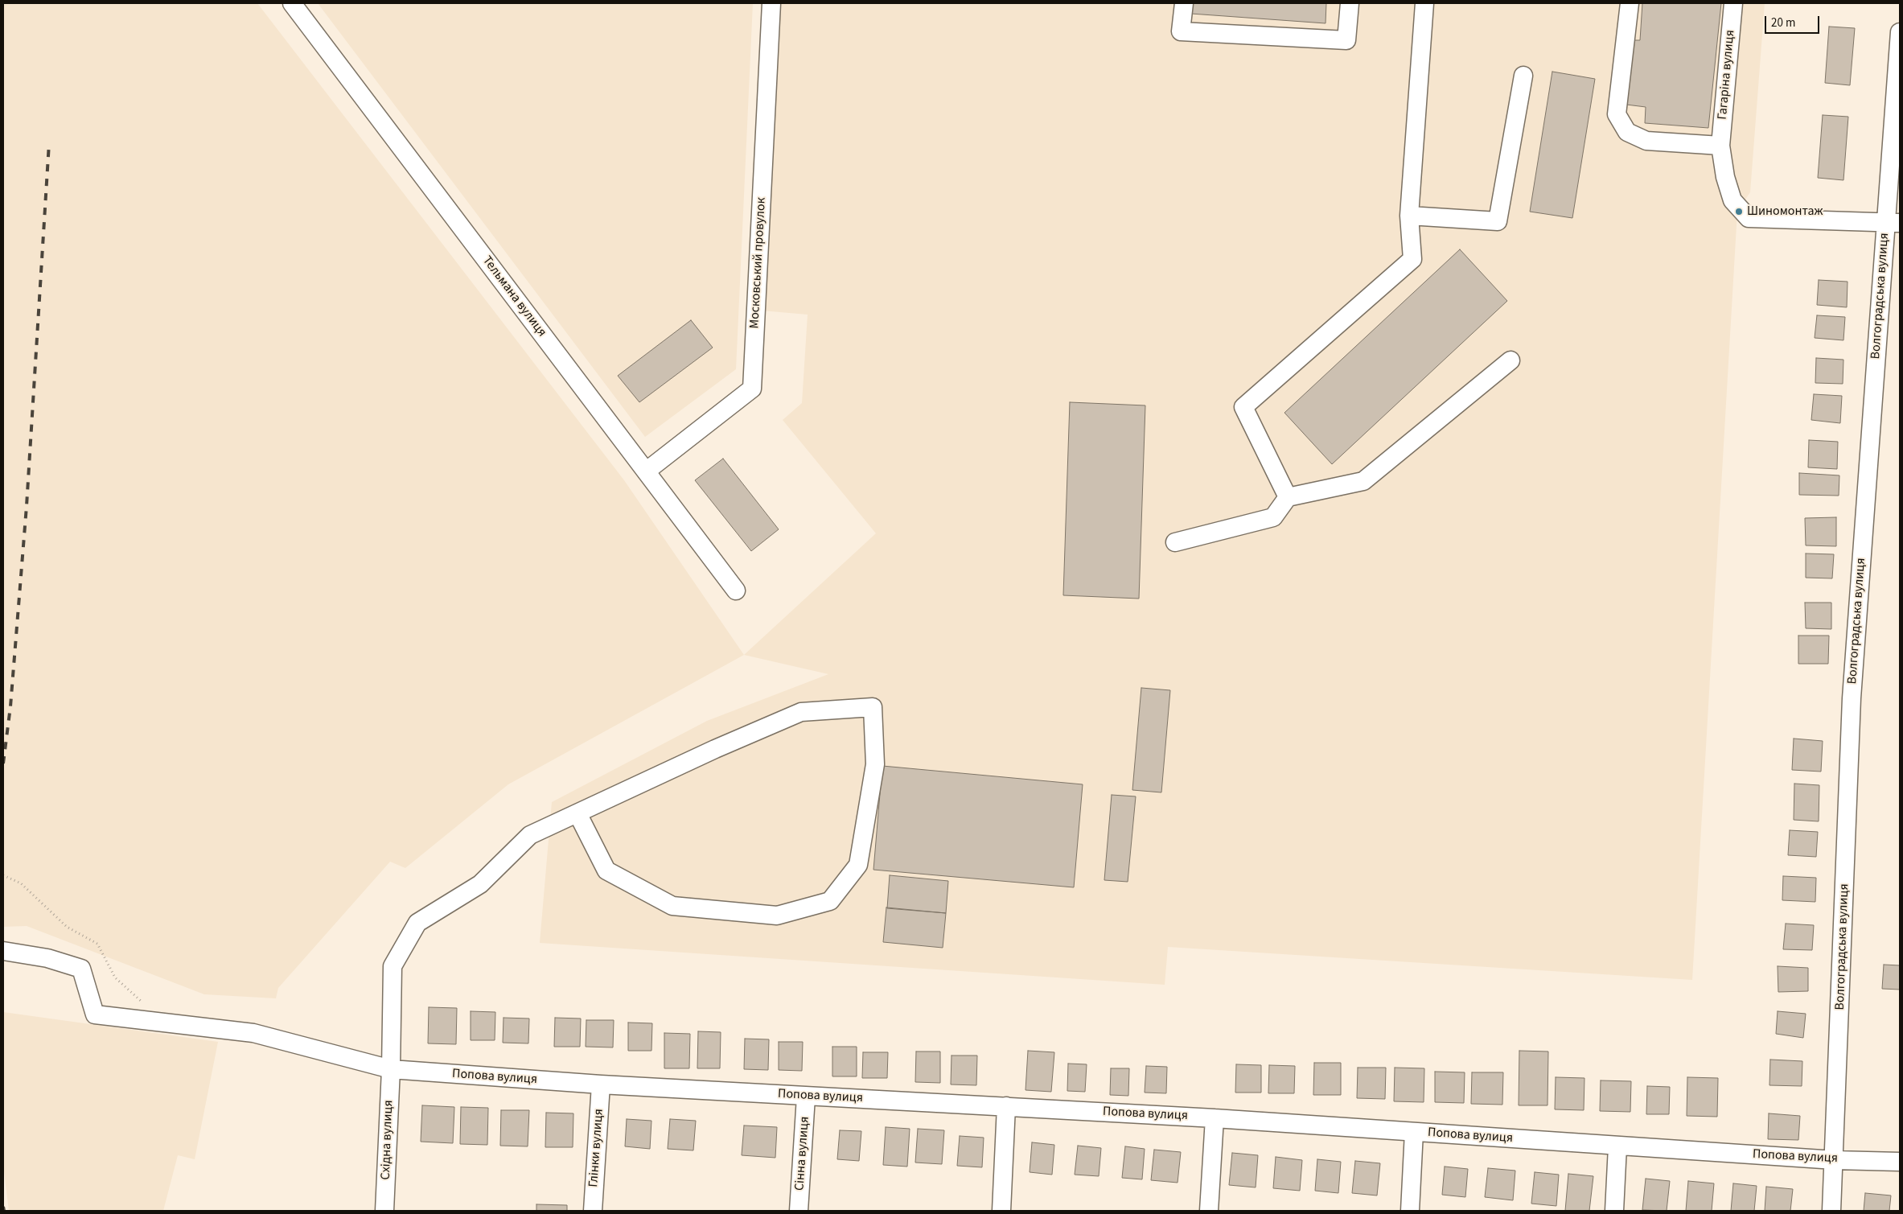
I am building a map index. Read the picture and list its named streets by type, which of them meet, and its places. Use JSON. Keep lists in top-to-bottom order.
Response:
{
  "streets": {
    "street": [
      "Гагаріна вулиця",
      "Московський провулок",
      "Волгоградська вулиця",
      "Тельмана вулиця",
      "Попова вулиця",
      "Східна вулиця",
      "Глінки вулиця",
      "Сінна вулиця"
    ]
  },
  "crossings": [
    ["Гагаріна вулиця", "Волгоградська вулиця"],
    ["Московський провулок", "Тельмана вулиця"],
    ["Волгоградська вулиця", "Попова вулиця"],
    ["Попова вулиця", "Східна вулиця"],
    ["Попова вулиця", "Глінки вулиця"],
    ["Попова вулиця", "Сінна вулиця"]
  ],
  "places": ["Шиномонтаж"],
  "scale_bar": "20 m"
}
